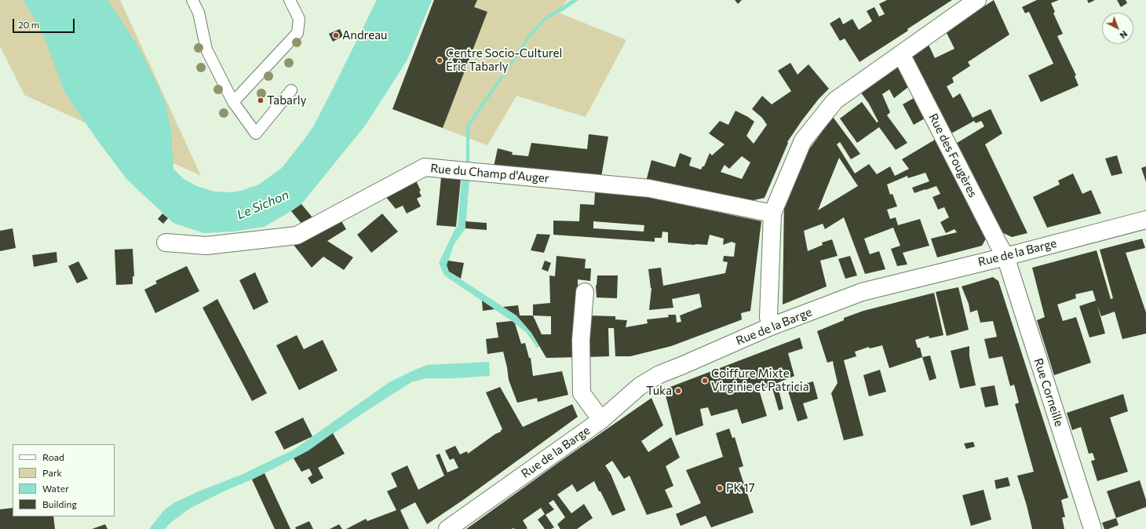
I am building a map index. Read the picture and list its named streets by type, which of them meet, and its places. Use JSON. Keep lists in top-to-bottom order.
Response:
{
  "streets": {
    "street": [
      "Rue des Fougères",
      "Rue du Champ d'Auger",
      "Rue de la Barge",
      "Rue Corneille"
    ]
  },
  "crossings": [
    ["Rue des Fougères", "Rue de la Barge"],
    ["Rue des Fougères", "Rue Corneille"],
    ["Rue de la Barge", "Rue Corneille"]
  ],
  "water": ["Le Sichon"],
  "places": [
    "Andreau",
    "Centre Socio-Culturel Éric Tabarly",
    "Tabarly",
    "Coiffure Mixte Virginie et Patricia",
    "Tuka",
    "PK 17"
  ],
  "legend": [
    "Road",
    "Park",
    "Water",
    "Building"
  ],
  "scale_bar": "20 m",
  "north": "bottom right"
}
